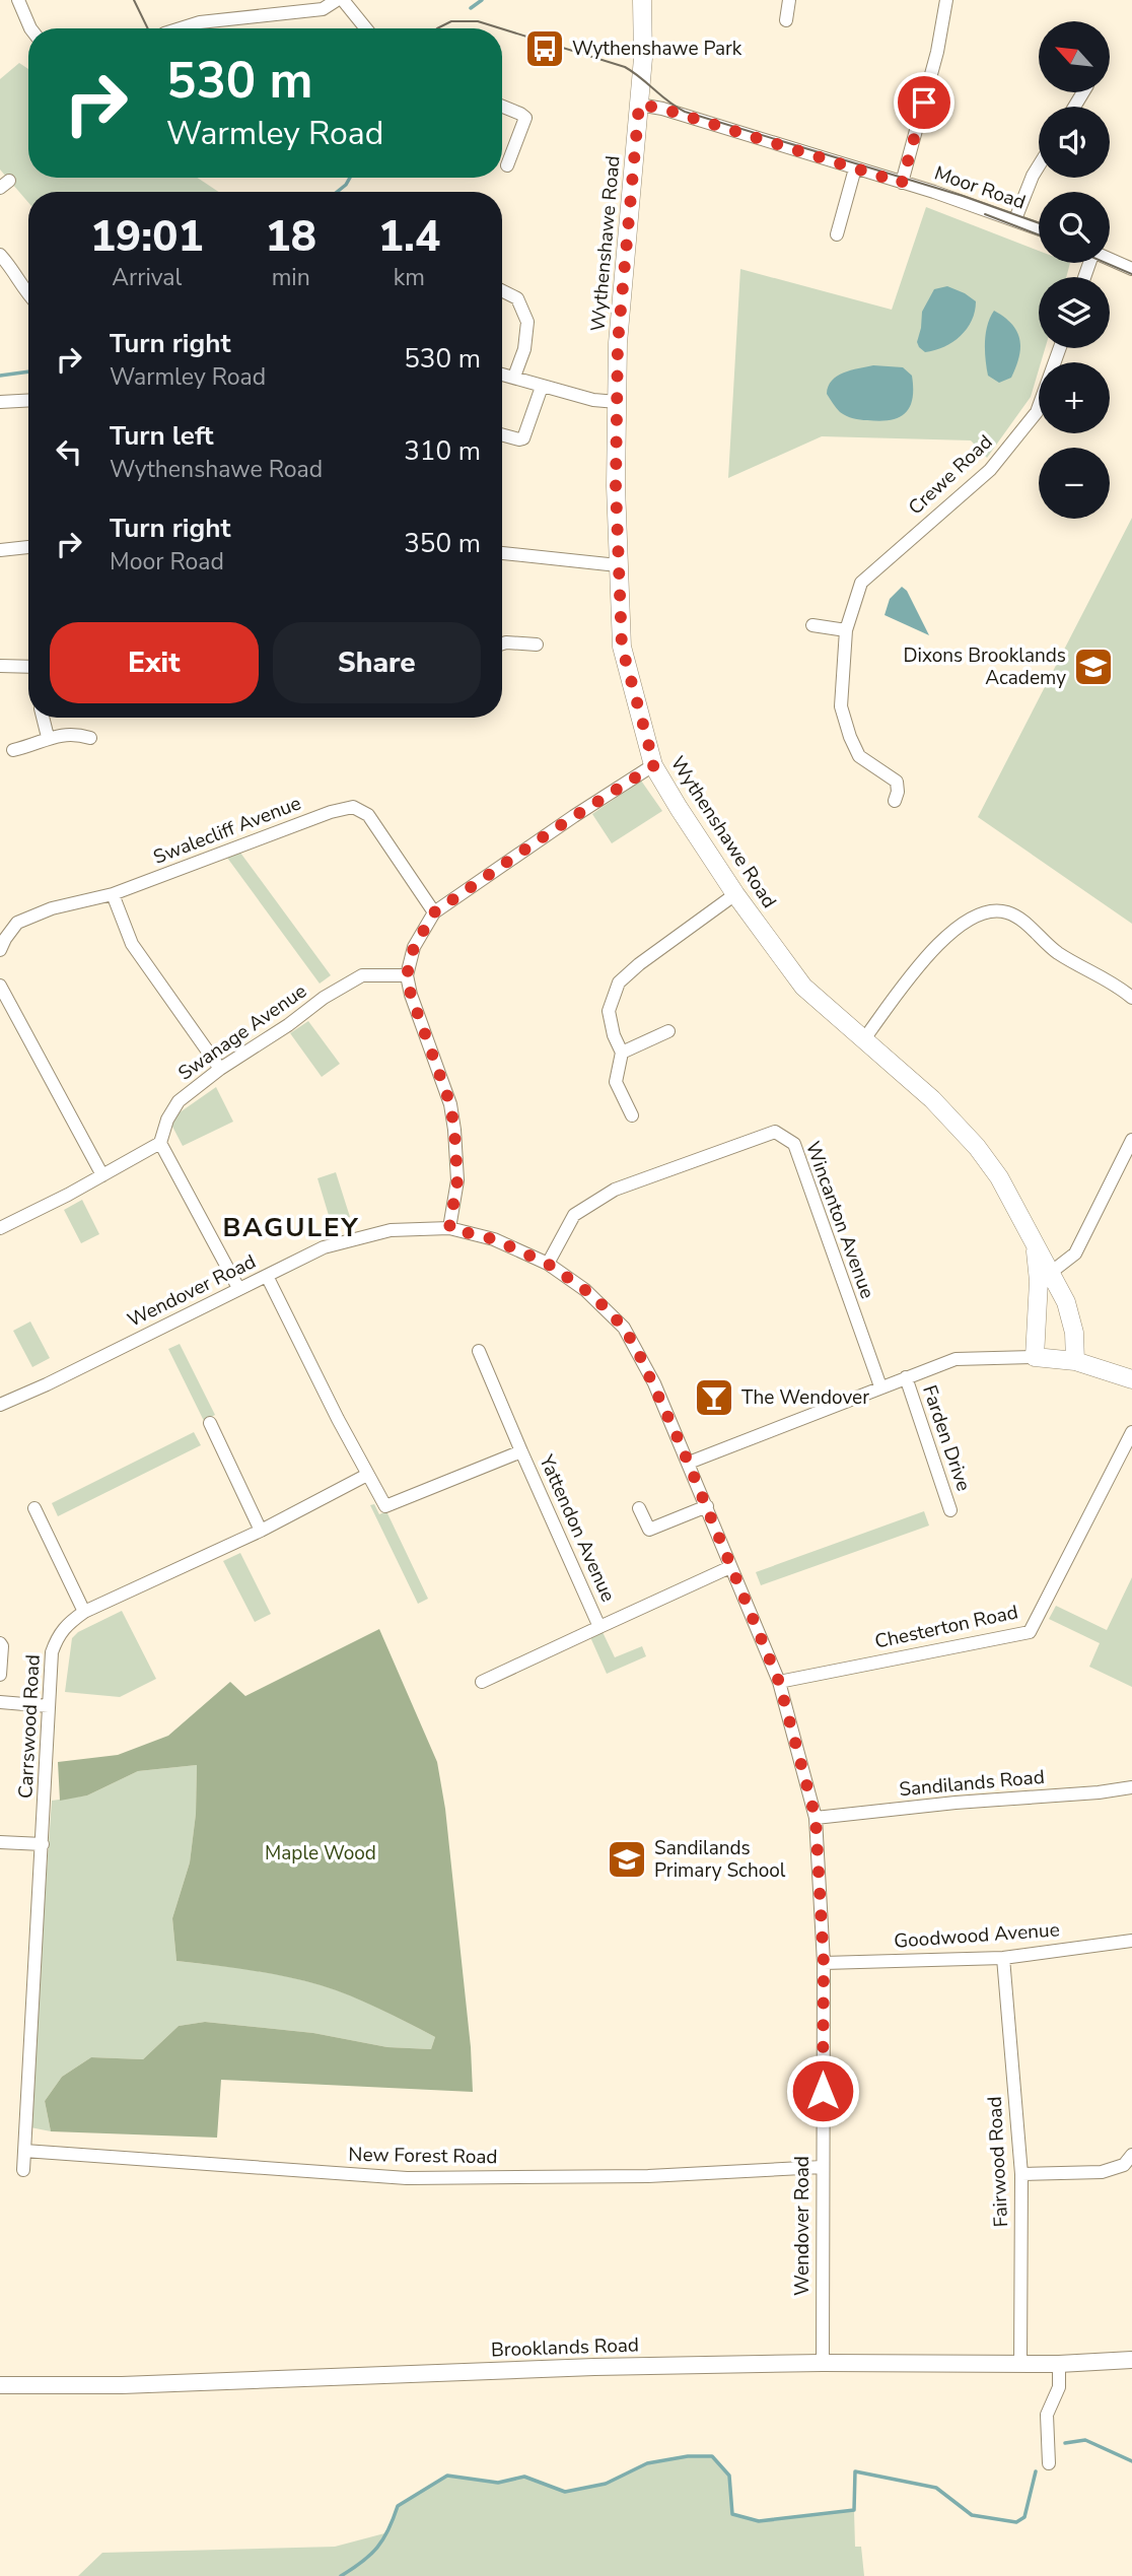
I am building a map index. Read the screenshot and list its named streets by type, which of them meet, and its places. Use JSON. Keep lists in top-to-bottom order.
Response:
{
  "streets": {
    "main road": ["Wythenshawe Road"],
    "street": [
      "Moor Road",
      "Crewe Road",
      "Swalecliff Avenue",
      "Swanage Avenue",
      "Wincanton Avenue",
      "Wendover Road",
      "Farden Drive",
      "Yattendon Avenue",
      "Chesterton Road",
      "Carrswood Road",
      "Sandilands Road",
      "Goodwood Avenue",
      "New Forest Road",
      "Fairwood Road",
      "Brooklands Road"
    ]
  },
  "crossings": [
    ["Moor Road", "Wythenshawe Road"],
    ["Wincanton Avenue", "Wendover Road"],
    ["Wendover Road", "Yattendon Avenue"],
    ["Wendover Road", "Chesterton Road"],
    ["Wendover Road", "Sandilands Road"],
    ["Wendover Road", "Goodwood Avenue"],
    ["Wendover Road", "New Forest Road"],
    ["Wendover Road", "Brooklands Road"],
    ["Yattendon Avenue", "Carrswood Road"],
    ["Carrswood Road", "New Forest Road"],
    ["Goodwood Avenue", "Fairwood Road"],
    ["Fairwood Road", "Brooklands Road"]
  ],
  "districts": ["BAGULEY"],
  "parks": ["Maple Wood"],
  "places": {
    "bus stop": ["Wythenshawe Park"],
    "school or university": ["Dixons Brooklands Academy", "Sandilands Primary School"],
    "bar": ["The Wendover"]
  },
  "north": "top left",
  "page": {
    "map_buttons": ["+", "−"],
    "turn": ["530 m", "Warmley Road"],
    "eta": [
      "19:01",
      "Arrival",
      "18",
      "min",
      "1.4",
      "km"
    ],
    "list": [
      {
        "name": "Turn right",
        "note": "Warmley Road",
        "value": "530 m"
      },
      {
        "name": "Turn left",
        "note": "Wythenshawe Road",
        "value": "310 m"
      },
      {
        "name": "Turn right",
        "note": "Moor Road",
        "value": "350 m"
      }
    ],
    "buttons": ["Exit", "Share"]
  }
}
